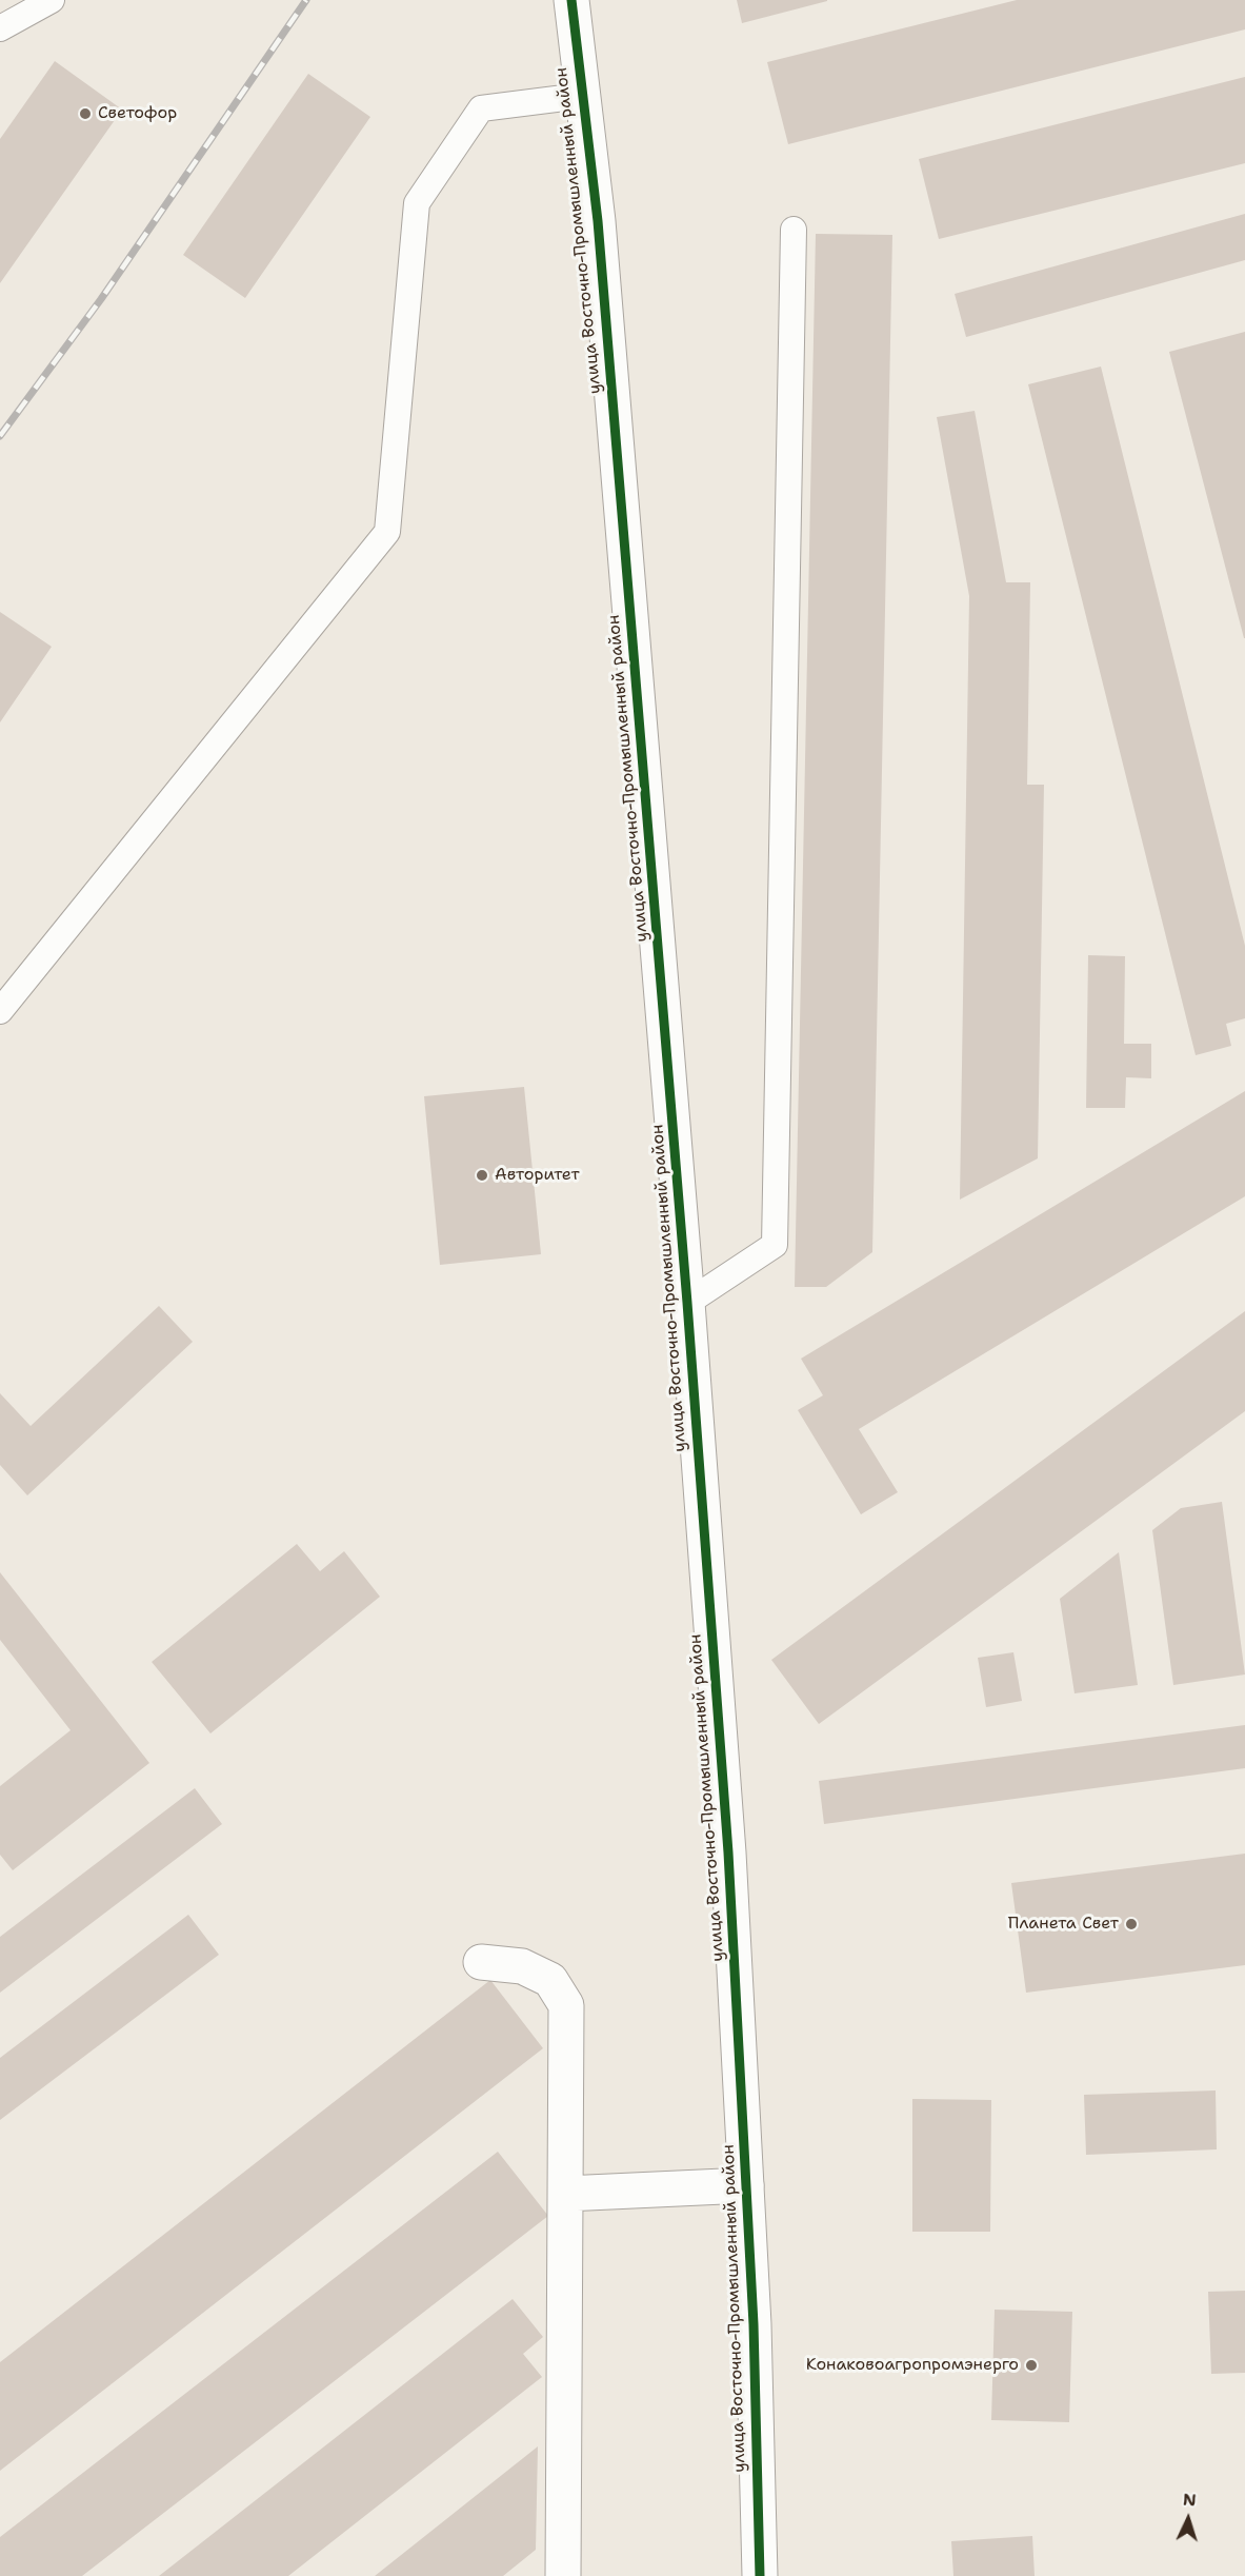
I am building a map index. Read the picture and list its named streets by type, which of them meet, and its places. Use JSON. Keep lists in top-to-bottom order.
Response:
{
  "streets": {
    "street": ["улица Восточно-Промышленный район"]
  },
  "places": [
    "Светофор",
    "Авторитет",
    "Планета Свет",
    "Конаковоагропромэнерго"
  ],
  "north": "top"
}
